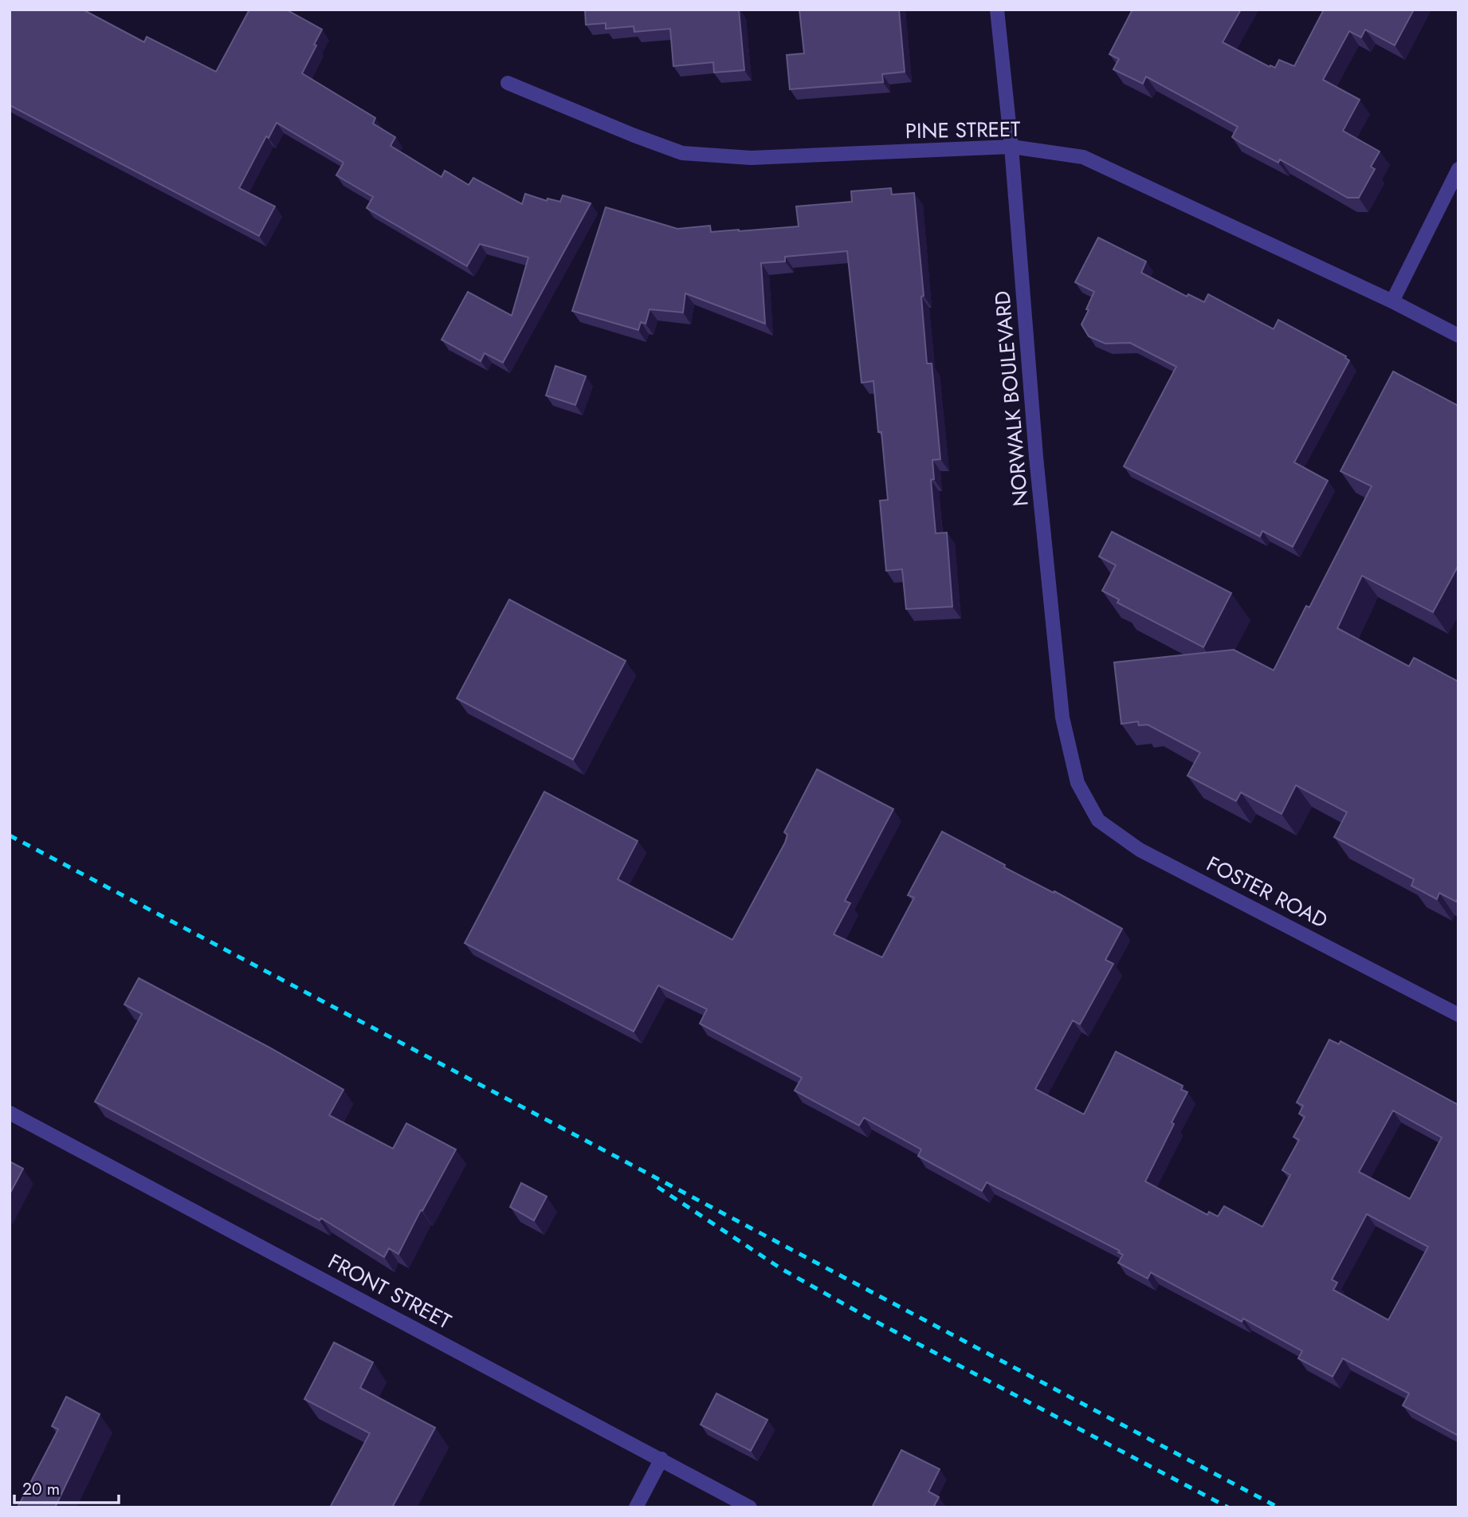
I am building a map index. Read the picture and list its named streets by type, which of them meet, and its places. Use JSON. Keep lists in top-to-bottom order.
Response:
{
  "streets": {
    "street": [
      "PINE STREET",
      "NORWALK BOULEVARD",
      "FOSTER ROAD",
      "FRONT STREET"
    ]
  },
  "crossings": [
    ["PINE STREET", "NORWALK BOULEVARD"],
    ["NORWALK BOULEVARD", "FOSTER ROAD"]
  ],
  "scale_bar": "20 m"
}
